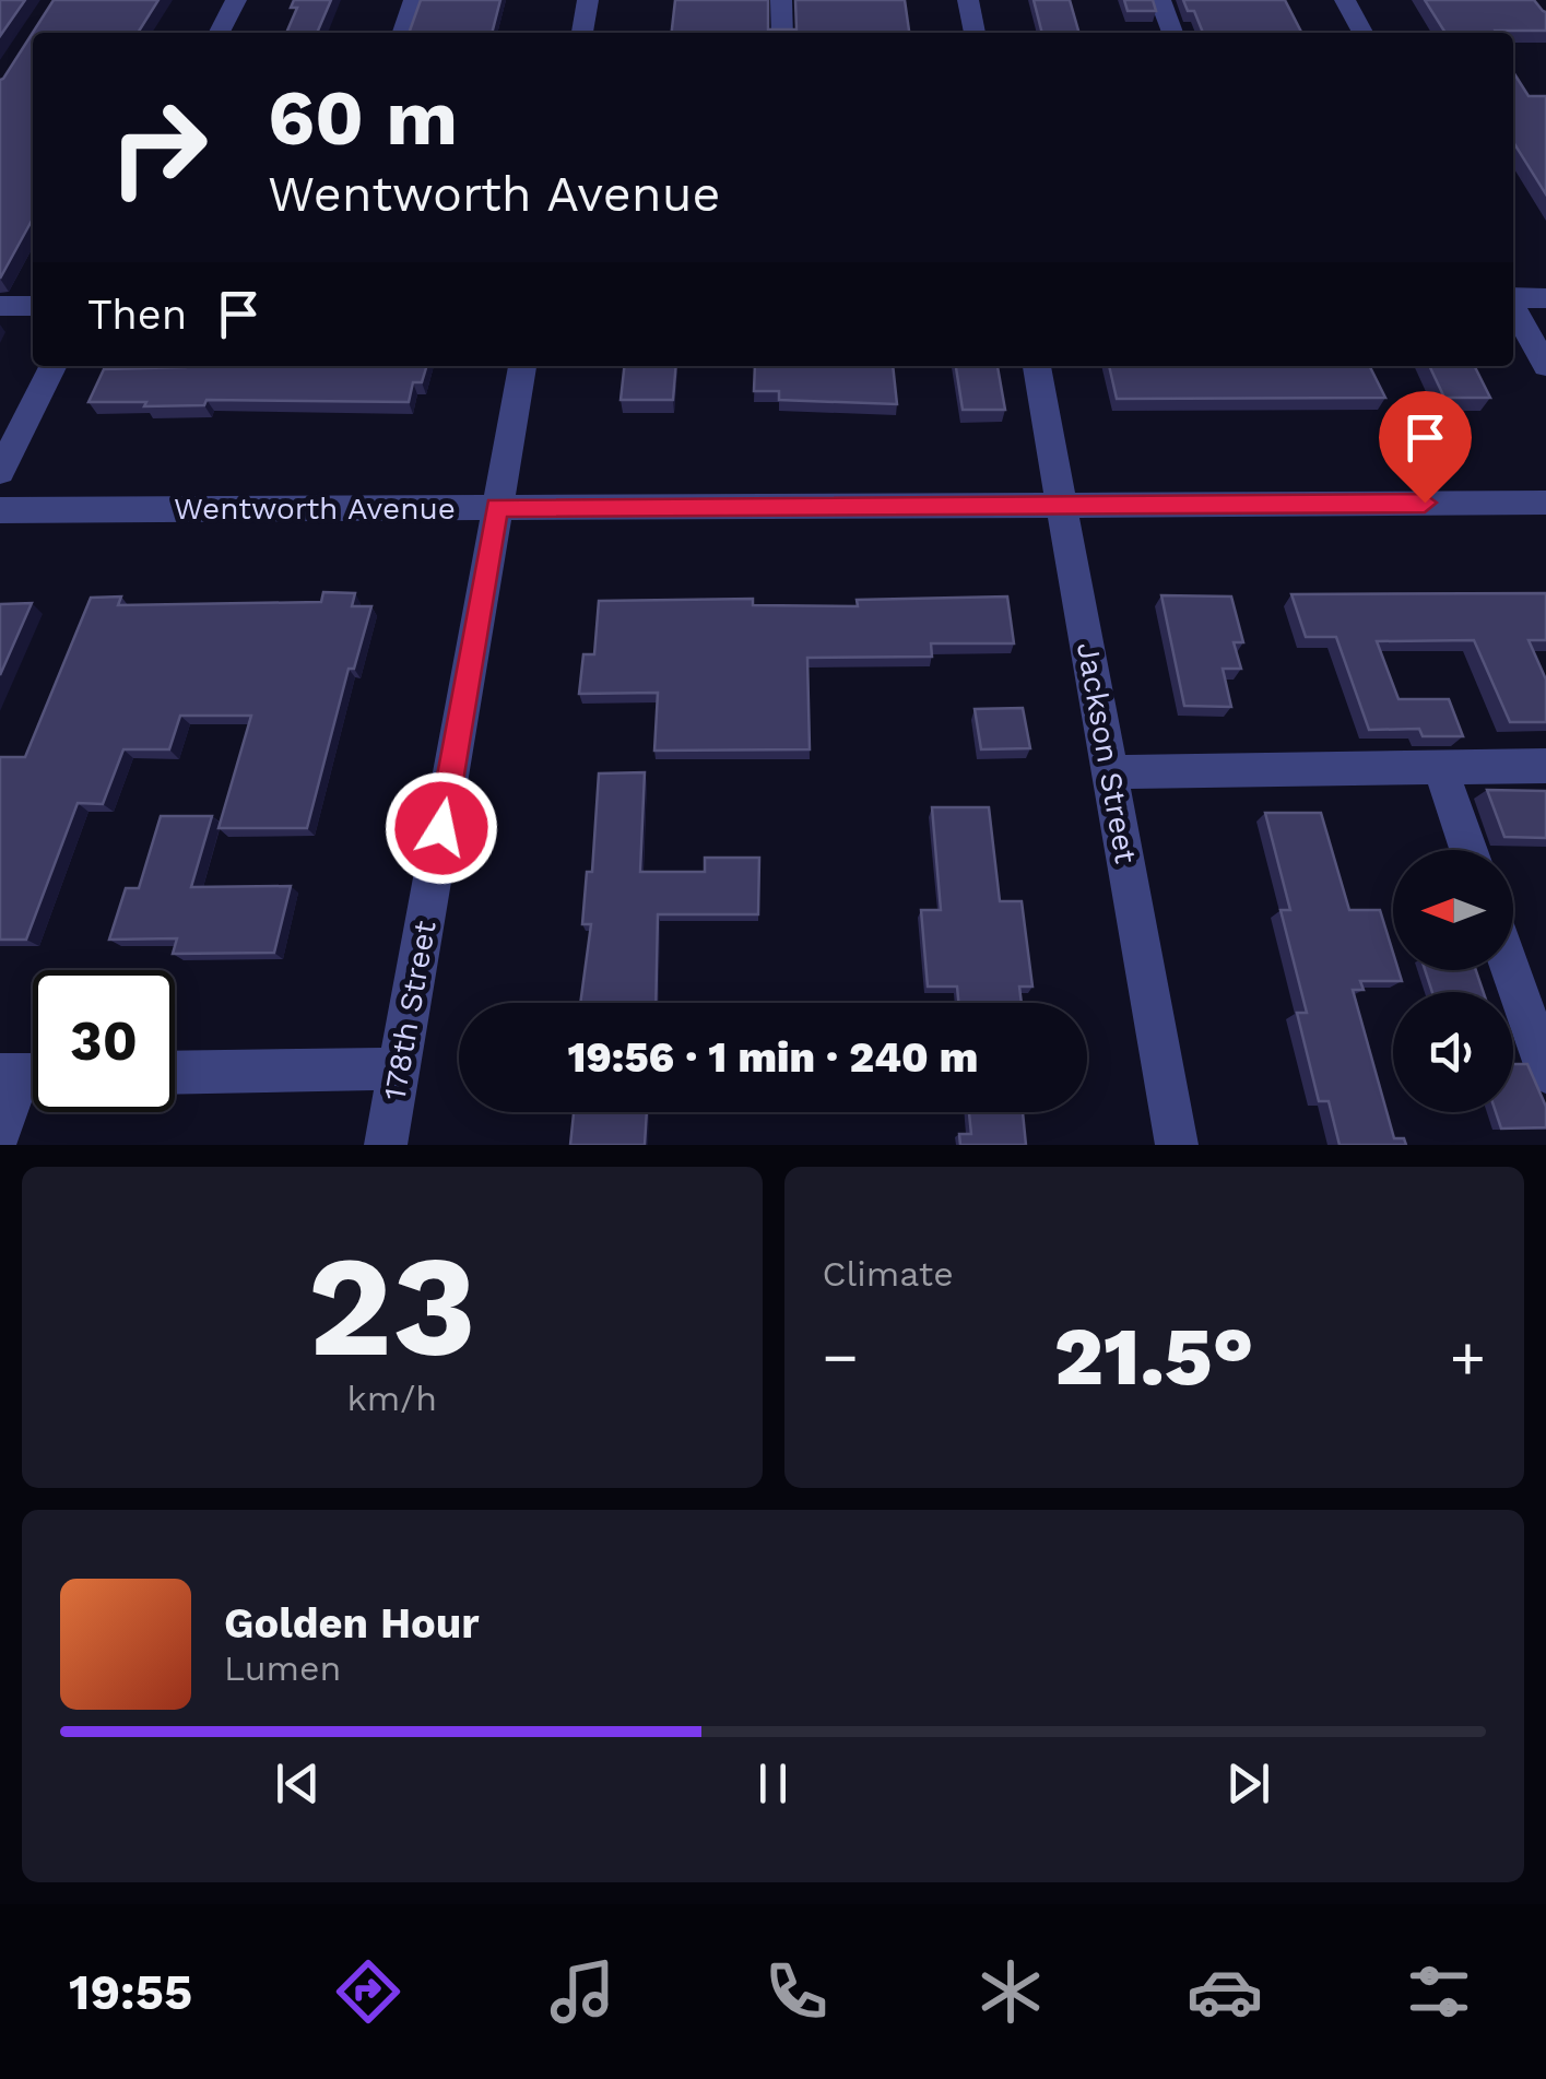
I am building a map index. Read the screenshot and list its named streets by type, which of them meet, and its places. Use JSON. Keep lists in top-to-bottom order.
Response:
{
  "streets": {
    "street": ["Wentworth Avenue", "Jackson Street", "178th Street"]
  },
  "crossings": [
    ["Wentworth Avenue", "Jackson Street"],
    ["Wentworth Avenue", "178th Street"]
  ],
  "north": "left",
  "page": {
    "turn": ["60 m", "Wentworth Avenue"],
    "then": "Then",
    "limit": "30",
    "trip": "19:56 · 1 min · 240 m",
    "tile": [
      ["23", "km/h"],
      "Climate"
    ],
    "heat": ["−", "21.5°", "+"],
    "song": ["Golden Hour", "Lumen"],
    "tabs": "19:55"
  }
}
